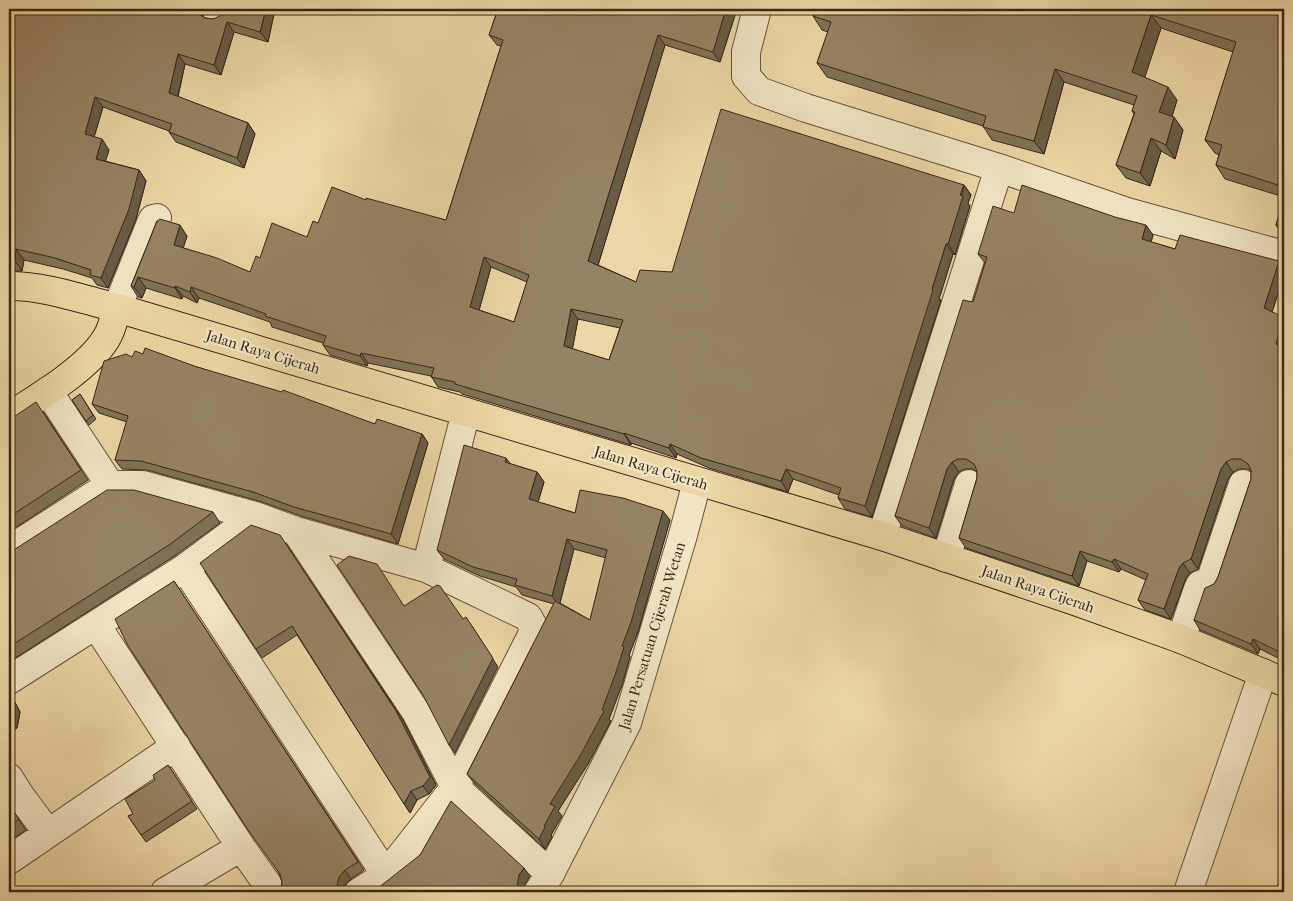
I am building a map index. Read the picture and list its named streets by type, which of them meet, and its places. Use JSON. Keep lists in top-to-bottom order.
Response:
{
  "streets": {
    "main road": ["Jalan Raya Cijerah"],
    "street": ["Jalan Persatuan Cijerah Wetan"]
  },
  "crossings": [
    ["Jalan Raya Cijerah", "Jalan Persatuan Cijerah Wetan"]
  ]
}
